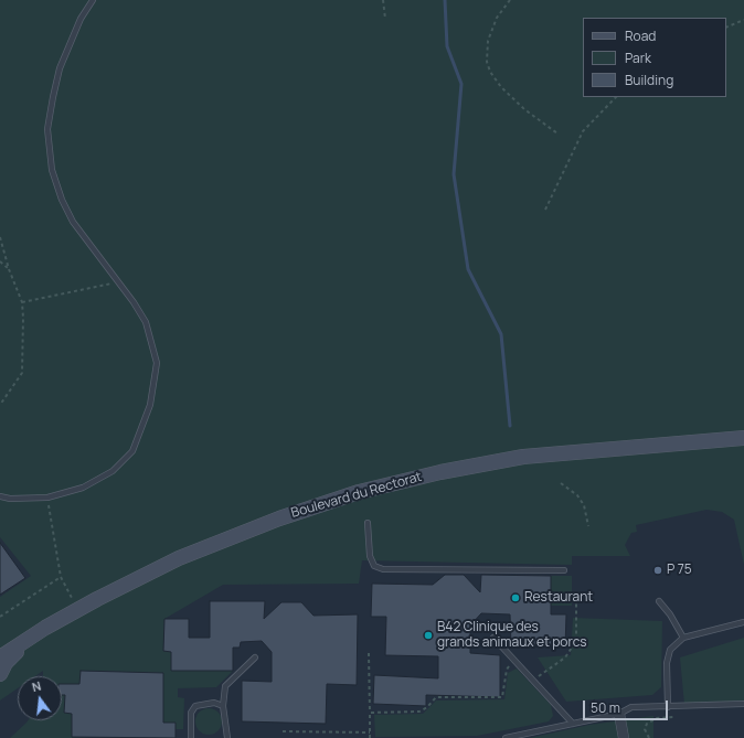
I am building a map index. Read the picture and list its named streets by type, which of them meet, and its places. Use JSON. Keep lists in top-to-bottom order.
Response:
{
  "streets": {
    "main road": ["Boulevard du Rectorat"]
  },
  "places": ["P 75", "Restaurant", "B42 Clinique des grands animaux et porcs"],
  "legend": ["Road", "Park", "Building"],
  "scale_bar": "50 m",
  "north": "top"
}
